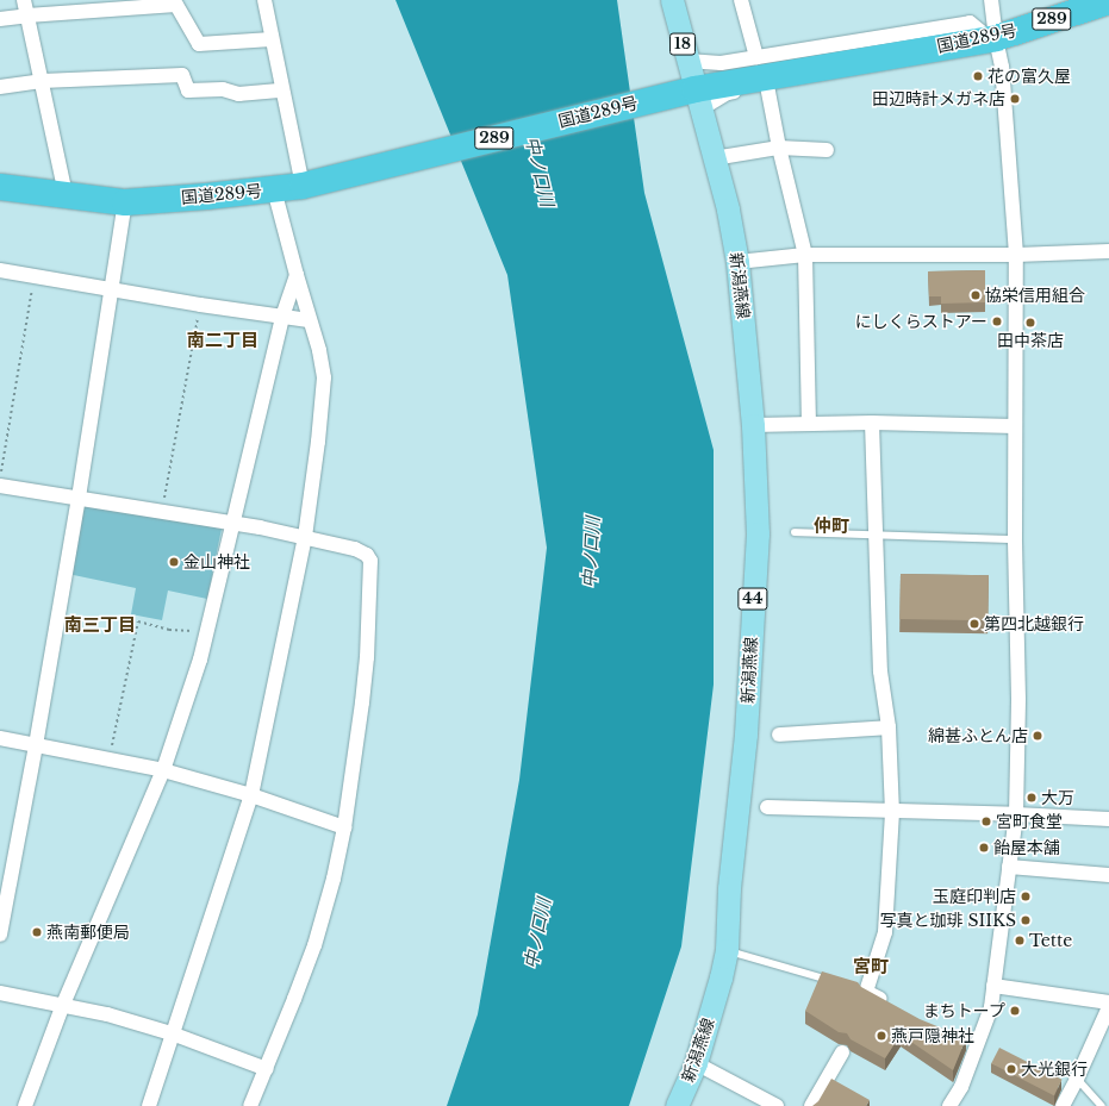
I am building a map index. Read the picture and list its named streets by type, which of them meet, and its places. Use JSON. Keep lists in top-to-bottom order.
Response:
{
  "streets": {
    "highway": ["289", "国道289号"],
    "main road": ["18", "新潟燕線", "44"]
  },
  "crossings": [
    ["国道289号", "18"],
    ["国道289号", "新潟燕線"],
    ["18", "新潟燕線"]
  ],
  "districts": [
    "南二丁目",
    "仲町",
    "南三丁目",
    "宮町"
  ],
  "water": ["中ノ口川"],
  "places": [
    "花の富久屋",
    "田辺時計メガネ店",
    "協栄信用組合",
    "にしくらストアー",
    "田中茶店",
    "金山神社",
    "第四北越銀行",
    "綿甚ふとん店",
    "大万",
    "宮町食堂",
    "飴屋本舗",
    "玉庭印判店",
    "写真と珈琲 SIIKS",
    "燕南郵便局",
    "Tette",
    "まちトープ",
    "燕戸隠神社",
    "大光銀行"
  ]
}
